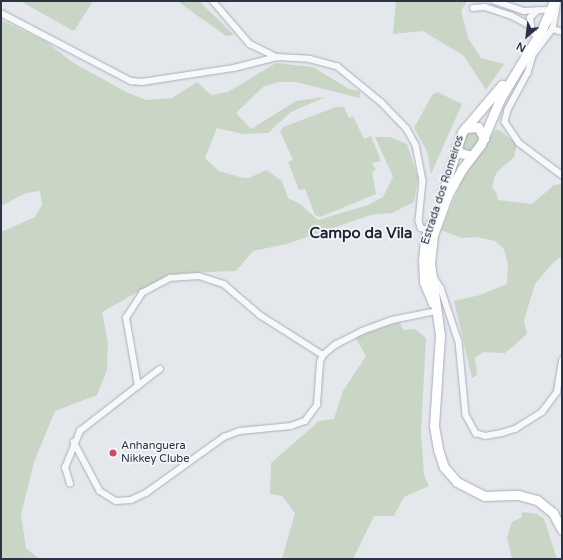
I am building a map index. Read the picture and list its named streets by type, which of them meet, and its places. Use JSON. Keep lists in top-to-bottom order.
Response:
{
  "streets": {
    "main road": ["Estrada dos Romeiros"]
  },
  "districts": ["Campo da Vila"],
  "places": ["Anhanguera Nikkey Clube"],
  "north": "bottom left"
}
